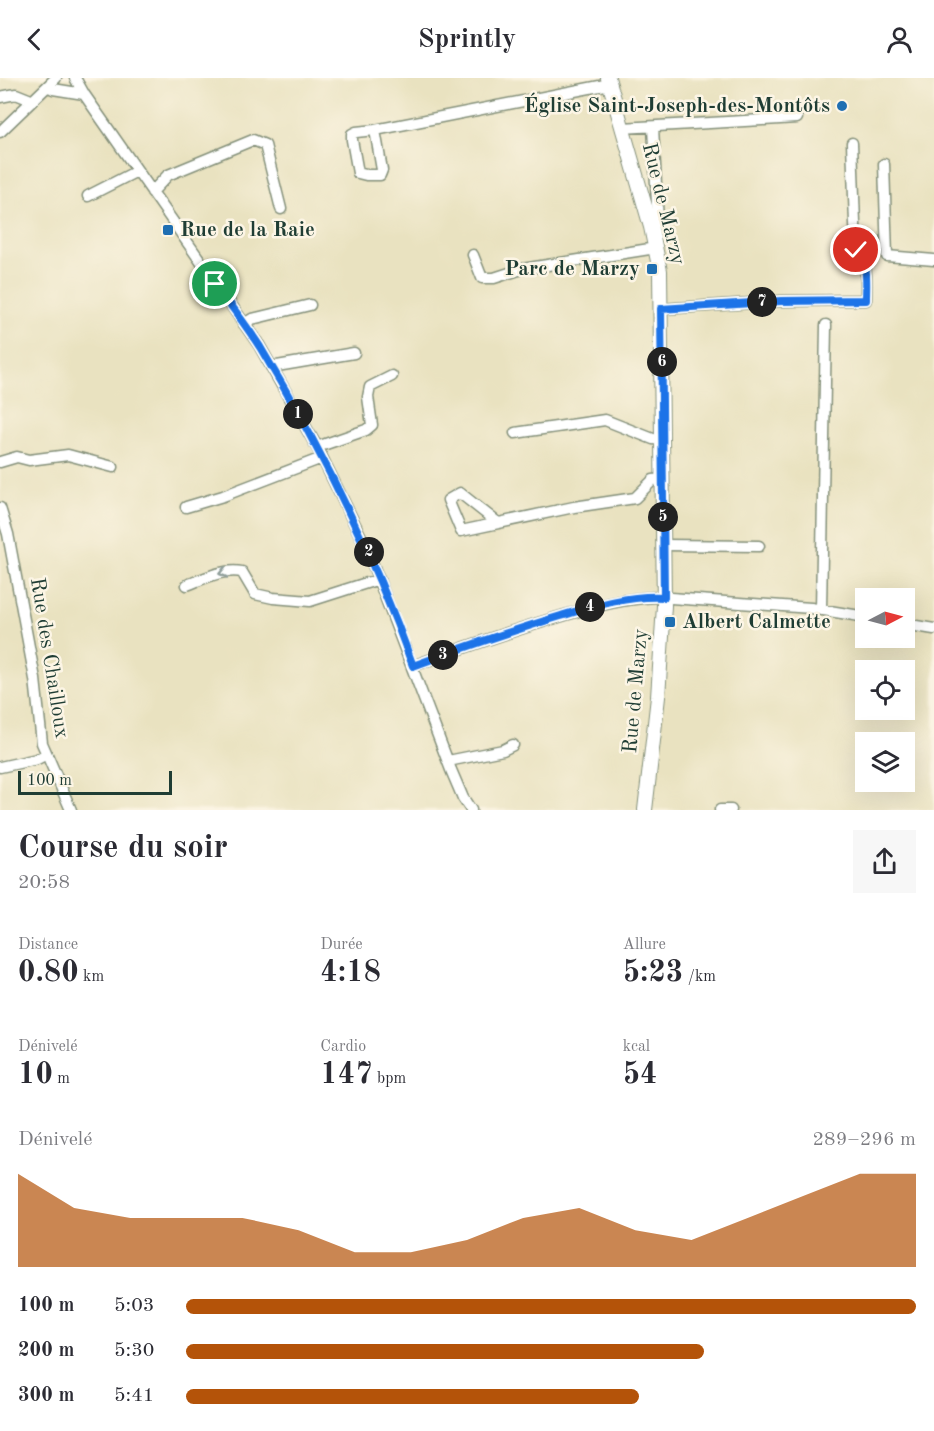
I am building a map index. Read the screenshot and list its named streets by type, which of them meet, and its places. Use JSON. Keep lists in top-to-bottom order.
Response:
{
  "streets": {
    "main road": ["Rue de Marzy"],
    "street": ["Rue des Chailloux"]
  },
  "places": {
    "other": ["Église Saint-Joseph-des-Montôts"],
    "transit": ["Rue de la Raie", "Parc de Marzy", "Albert Calmette"]
  },
  "scale_bar": "100 m",
  "north": "right",
  "page": {
    "header": "Sprintly",
    "pins": [
      "7",
      "6",
      "1",
      "5",
      "2",
      "4",
      "3"
    ],
    "scale": "100 m",
    "heading": ["Course du soir", "20:58"],
    "stats": [
      ["Distance", "0.80 km"],
      ["Durée", "4:18"],
      ["Allure", "5:23 /km"],
      ["Dénivelé", "10 m"],
      ["Cardio", "147 bpm"],
      ["kcal", "54"]
    ],
    "chart": ["Dénivelé", "289–296 m"],
    "list": [
      {
        "name": "100 m",
        "note": "5:03"
      },
      {
        "name": "200 m",
        "note": "5:30"
      },
      {
        "name": "300 m",
        "note": "5:41"
      }
    ]
  }
}
